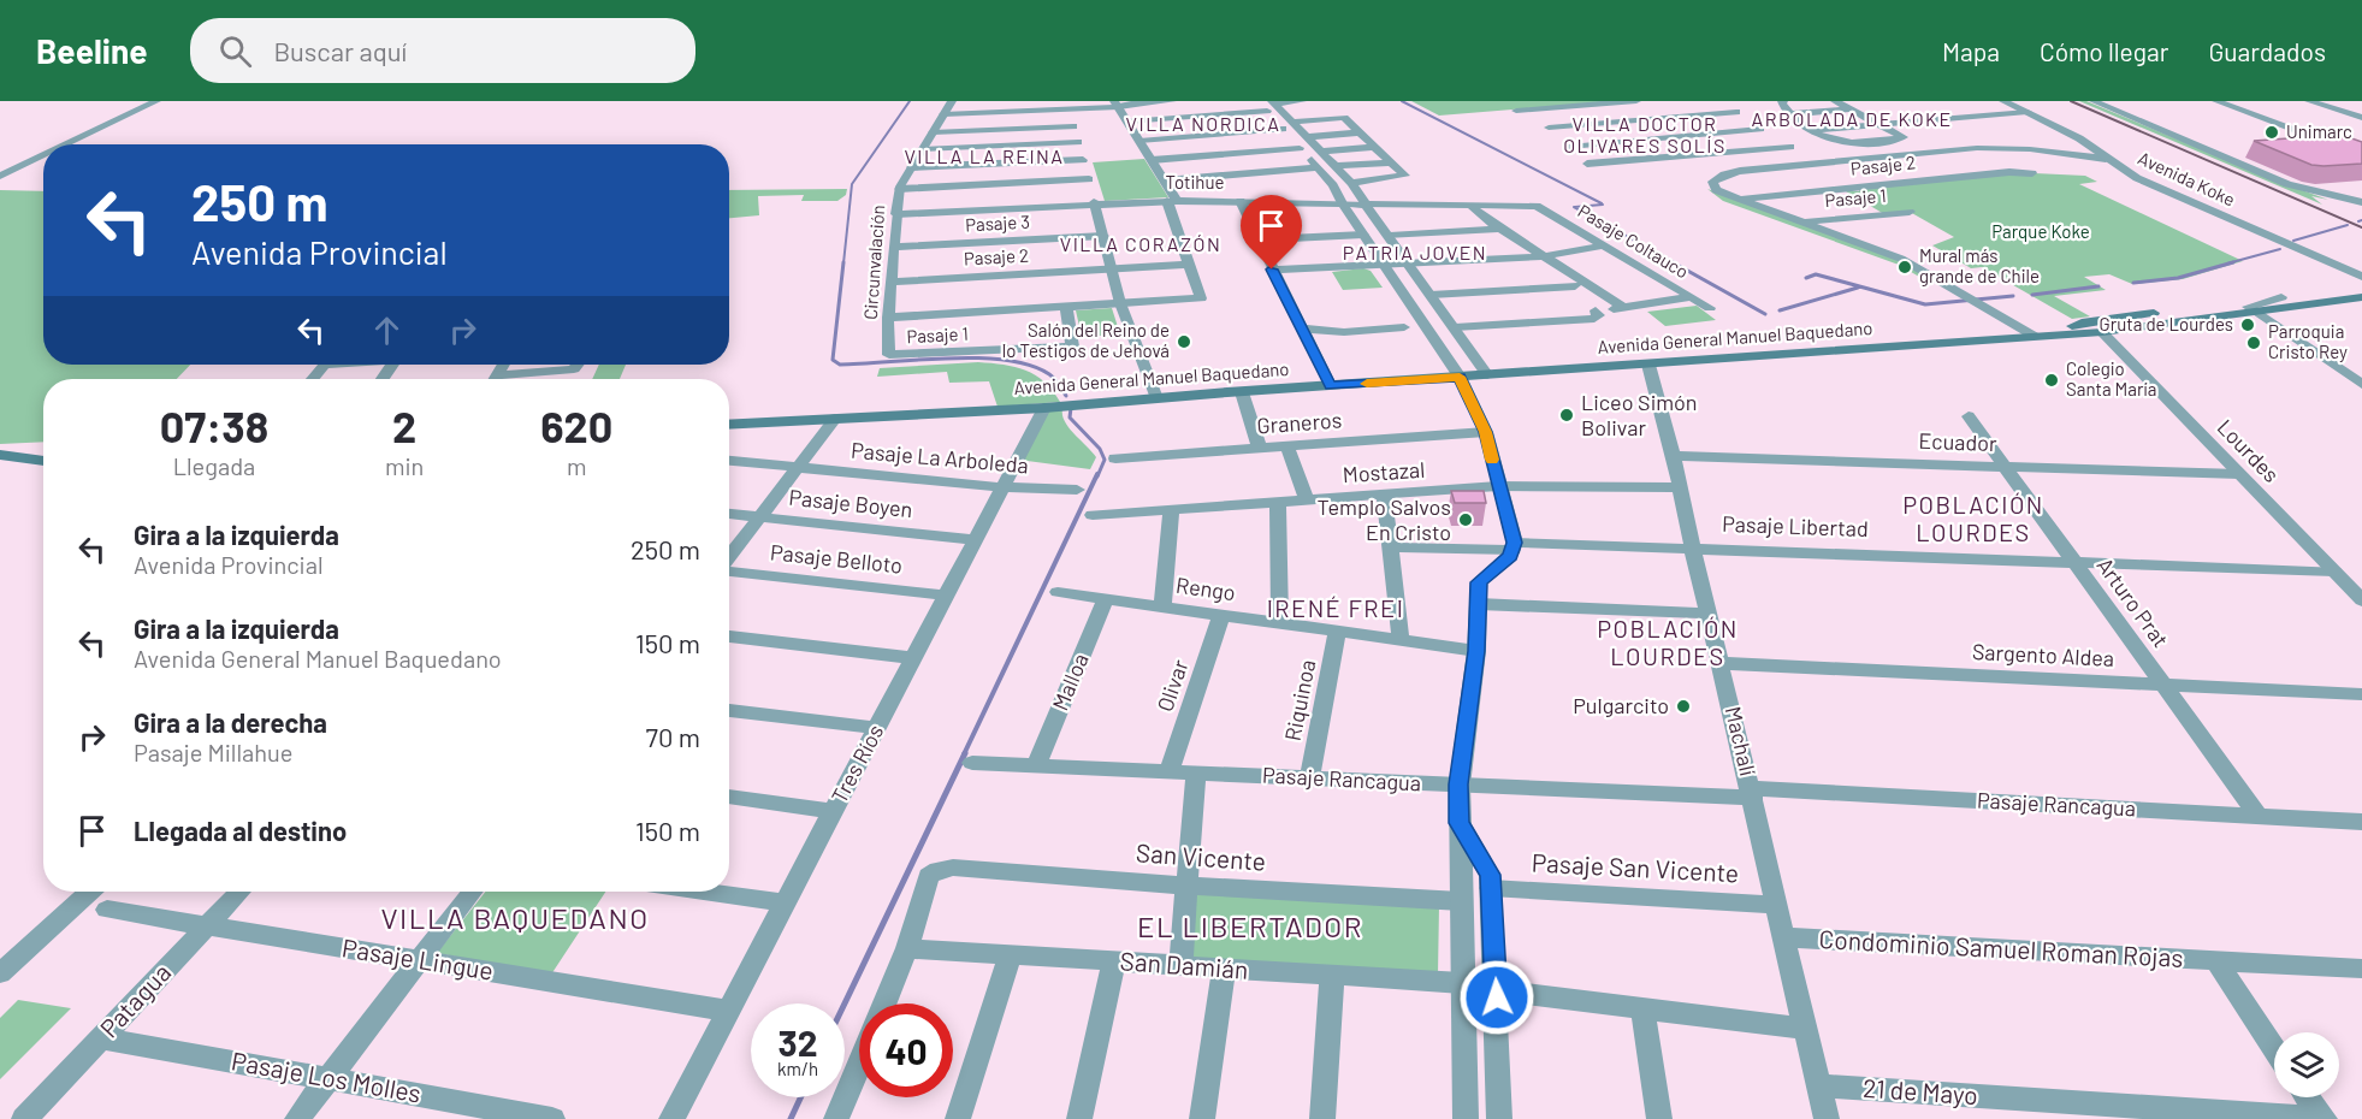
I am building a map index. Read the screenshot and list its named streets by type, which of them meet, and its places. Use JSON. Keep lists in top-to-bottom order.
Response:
{
  "streets": {
    "main road": ["Avenida General Manuel Baquedano"],
    "street": [
      "Pasaje 2",
      "Avenida Koke",
      "Totihue",
      "Pasaje 1",
      "Pasaje 3",
      "Pasaje Coltauco",
      "Circunvalación",
      "Graneros",
      "Ecuador",
      "Lourdes",
      "Pasaje La Arboleda",
      "Mostazal",
      "Pasaje Boyen",
      "Pasaje Libertad",
      "Pasaje Belloto",
      "Rengo",
      "Arturo Prat",
      "Sargento Aldea",
      "Malloa",
      "Olivar",
      "Riquinoa",
      "Machalí",
      "Tres Ríos",
      "Pasaje Rancagua",
      "San Vicente",
      "Pasaje San Vicente",
      "Condominio Samuel Roman Rojas",
      "Pasaje Lingue",
      "San Damián",
      "Patagua",
      "Pasaje Los Molles",
      "21 de Mayo"
    ]
  },
  "crossings": [
    ["Pasaje 2", "Circunvalación"],
    ["Totihue", "Pasaje Coltauco"],
    ["Totihue", "Circunvalación"],
    ["Pasaje 1", "Circunvalación"],
    ["Pasaje 3", "Circunvalación"],
    ["Avenida General Manuel Baquedano", "Lourdes"],
    ["Avenida General Manuel Baquedano", "Machalí"],
    ["Avenida General Manuel Baquedano", "Tres Ríos"],
    ["Ecuador", "Lourdes"],
    ["Ecuador", "Arturo Prat"],
    ["Ecuador", "Machalí"],
    ["Lourdes", "Pasaje Libertad"],
    ["Pasaje La Arboleda", "Tres Ríos"],
    ["Mostazal", "Machalí"],
    ["Pasaje Boyen", "Tres Ríos"],
    ["Pasaje Libertad", "Arturo Prat"],
    ["Pasaje Libertad", "Machalí"],
    ["Pasaje Belloto", "Tres Ríos"],
    ["Rengo", "Malloa"],
    ["Rengo", "Olivar"],
    ["Rengo", "Riquinoa"],
    ["Arturo Prat", "Sargento Aldea"],
    ["Arturo Prat", "Pasaje Rancagua"],
    ["Sargento Aldea", "Machalí"],
    ["Malloa", "Pasaje Rancagua"],
    ["Olivar", "Pasaje Rancagua"],
    ["Riquinoa", "Pasaje Rancagua"],
    ["Machalí", "Pasaje Rancagua"],
    ["Machalí", "Pasaje San Vicente"],
    ["Machalí", "Condominio Samuel Roman Rojas"],
    ["Machalí", "21 de Mayo"],
    ["Tres Ríos", "Pasaje Lingue"],
    ["San Vicente", "San Damián"],
    ["Pasaje Lingue", "Patagua"],
    ["Patagua", "Pasaje Los Molles"]
  ],
  "districts": [
    "ARBOLADA DE KOKE",
    "VILLA NORDICA",
    "VILLA DOCTOR OLIVARES SOLÍS",
    "VILLA LA REINA",
    "VILLA CORAZÓN",
    "PATRIA JOVEN",
    "POBLACIÓN LOURDES",
    "IRENÉ FREI",
    "POBLACIÓN LOURDES",
    "VILLA BAQUEDANO",
    "EL LIBERTADOR"
  ],
  "parks": ["Parque Koke"],
  "places": [
    "Unimarc",
    "Mural más grande de Chile",
    "Gruta de Lourdes",
    "Salón del Reino de lo Testigos de Jehová",
    "Parroquia Cristo Rey",
    "Colegio Santa María",
    "Liceo Simón Bolivar",
    "Templo Salvos En Cristo",
    "Pulgarcito"
  ],
  "page": {
    "header": "Beeline",
    "search": "Buscar aquí",
    "nav": ["Mapa", "Cómo llegar", "Guardados"],
    "turn": ["250 m", "Avenida Provincial"],
    "eta": [
      "07:38",
      "Llegada",
      "2",
      "min",
      "620",
      "m"
    ],
    "list": [
      {
        "name": "Gira a la izquierda",
        "note": "Avenida Provincial",
        "value": "250 m"
      },
      {
        "name": "Gira a la izquierda",
        "note": "Avenida General Manuel Baquedano",
        "value": "150 m"
      },
      {
        "name": "Gira a la derecha",
        "note": "Pasaje Millahue",
        "value": "70 m"
      },
      {
        "name": "Llegada al destino",
        "value": "150 m"
      }
    ],
    "speed": "32 km/h",
    "limit": "40"
  }
}
